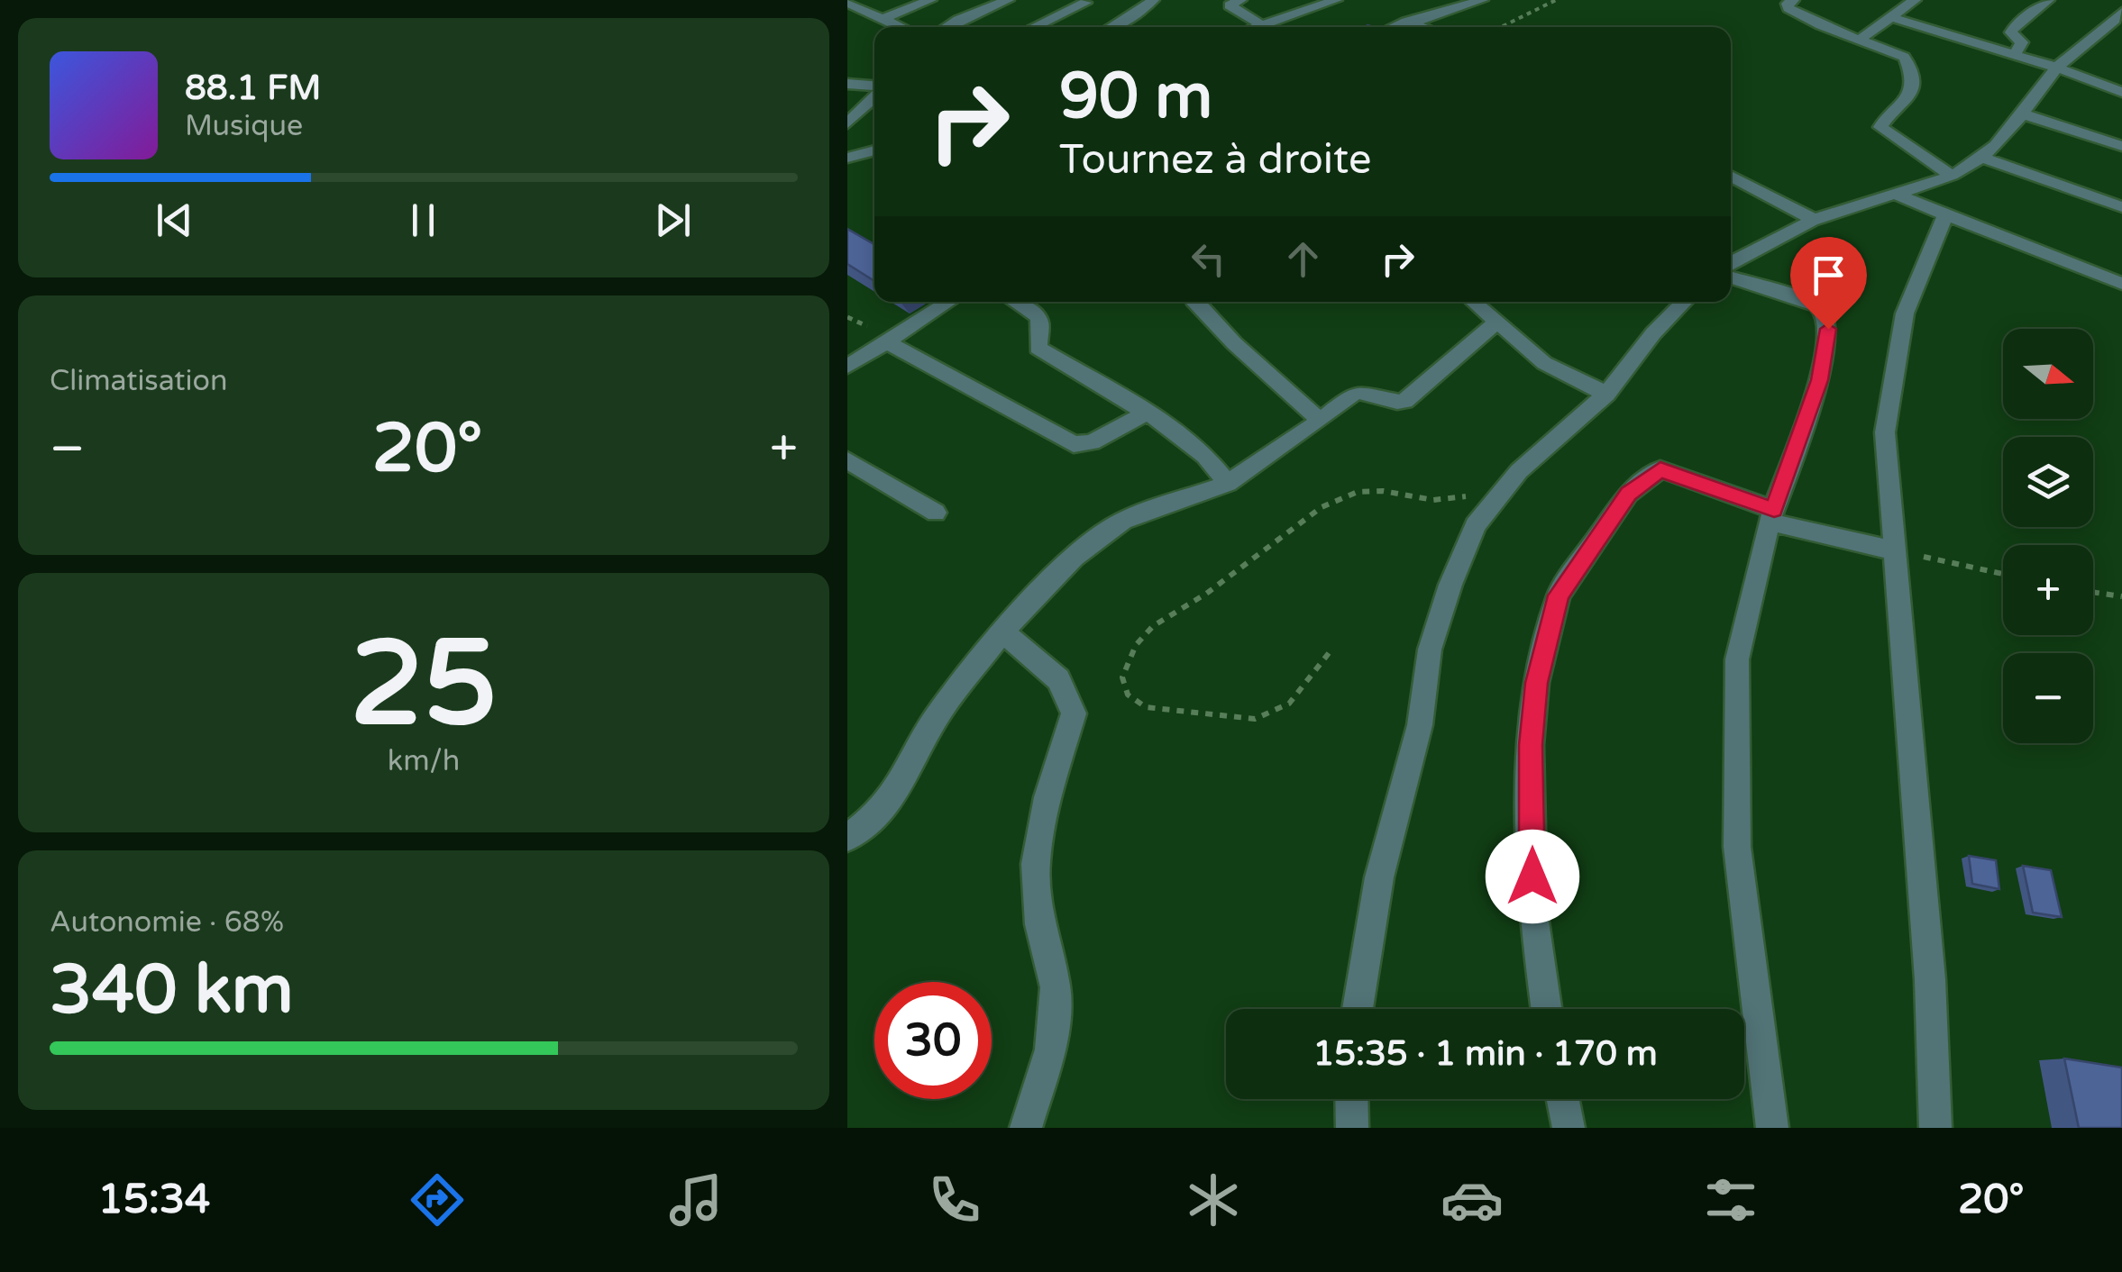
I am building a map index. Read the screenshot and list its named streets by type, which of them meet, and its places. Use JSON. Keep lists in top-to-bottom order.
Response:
{
  "north": "right",
  "page": {
    "turn": ["90 m", "Tournez à droite"],
    "song": ["88.1 FM", "Musique"],
    "tile": [
      "Climatisation",
      ["25", "km/h"],
      ["Autonomie · 68%", "340 km"]
    ],
    "map_buttons": ["+", "−"],
    "heat": ["−", "20°", "+"],
    "limit": "30",
    "trip": "15:35 · 1 min · 170 m",
    "tabs": ["15:34", "20°"]
  }
}
